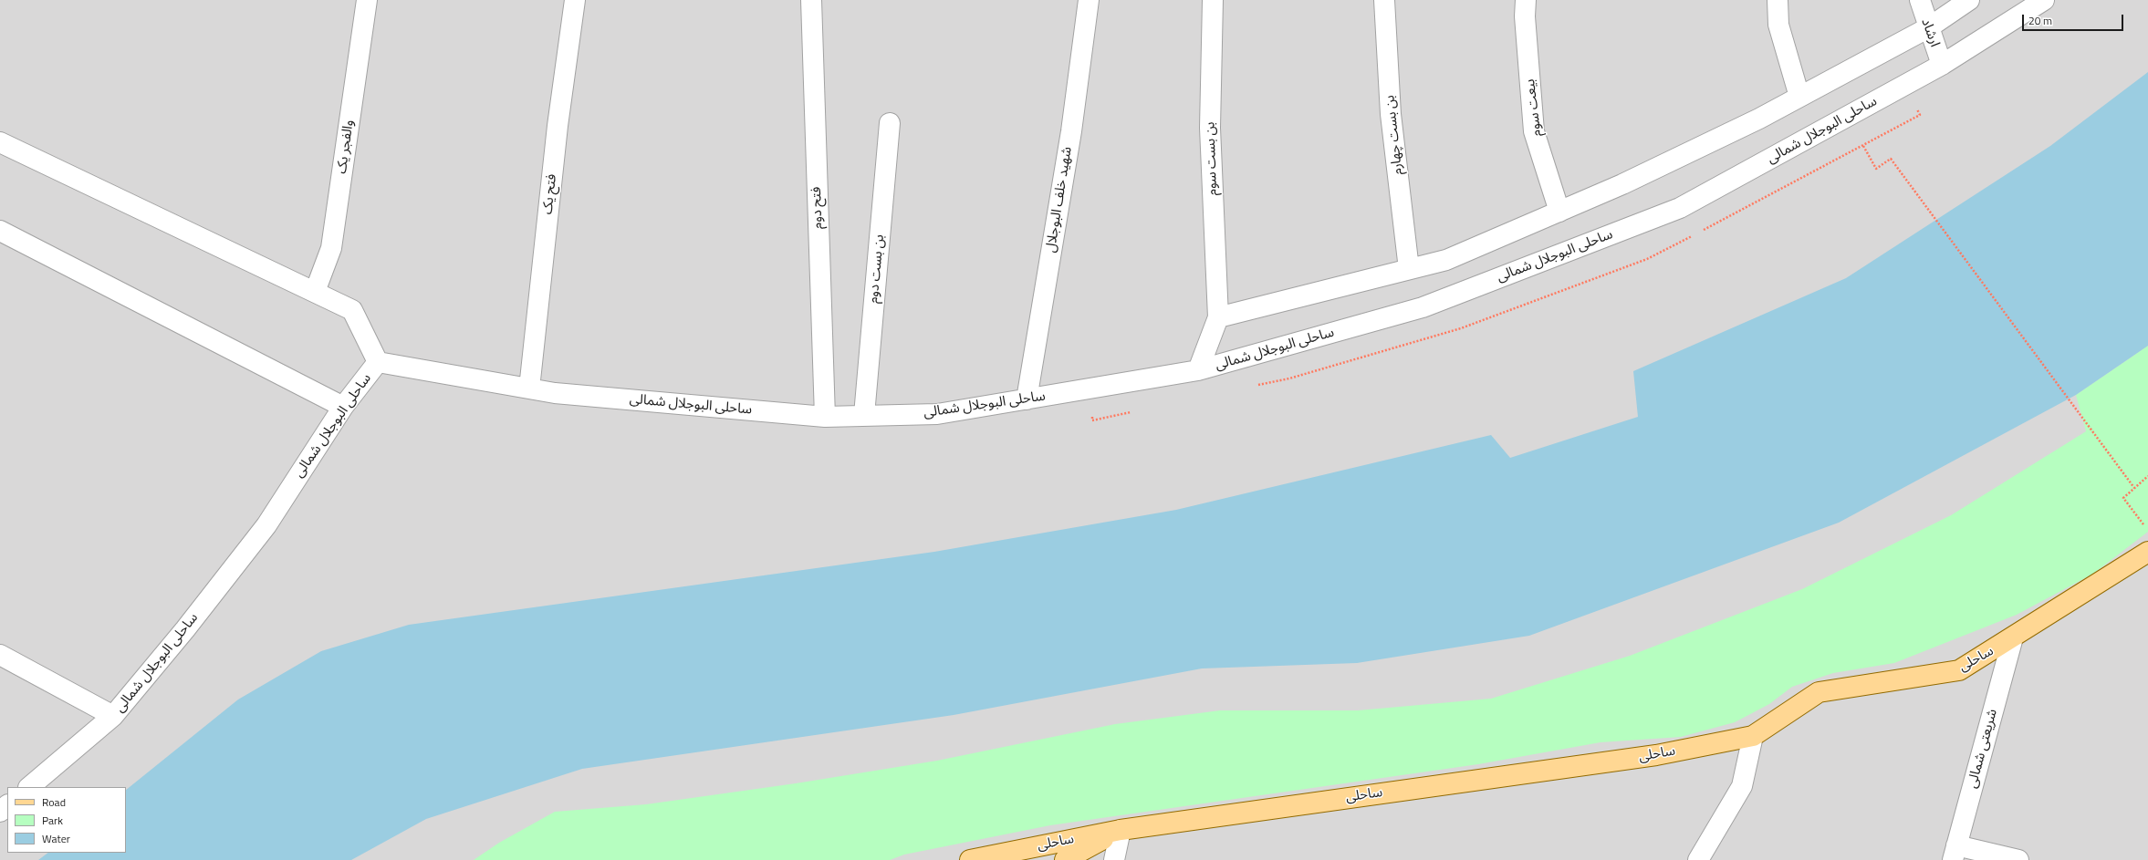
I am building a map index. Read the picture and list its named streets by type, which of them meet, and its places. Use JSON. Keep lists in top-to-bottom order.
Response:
{
  "streets": {
    "main road": ["ساحلی"],
    "street": [
      "ارشاد",
      "بیعت سوم",
      "ساحلی البوجلال شمالی",
      "بن بست چهارم",
      "والفجر یک",
      "بن بست سوم",
      "فتح یک",
      "شهید خلف البوجلال",
      "فتح دوم",
      "بن بست دوم",
      "شریعتی شمالی"
    ]
  },
  "crossings": [
    ["ارشاد", "ساحلی البوجلال شمالی"],
    ["ساحلی البوجلال شمالی", "فتح یک"],
    ["ساحلی البوجلال شمالی", "شهید خلف البوجلال"],
    ["ساحلی البوجلال شمالی", "فتح دوم"],
    ["ساحلی البوجلال شمالی", "بن بست دوم"],
    ["ساحلی", "شریعتی شمالی"]
  ],
  "legend": ["Road", "Park", "Water"],
  "scale_bar": "20 m"
}
